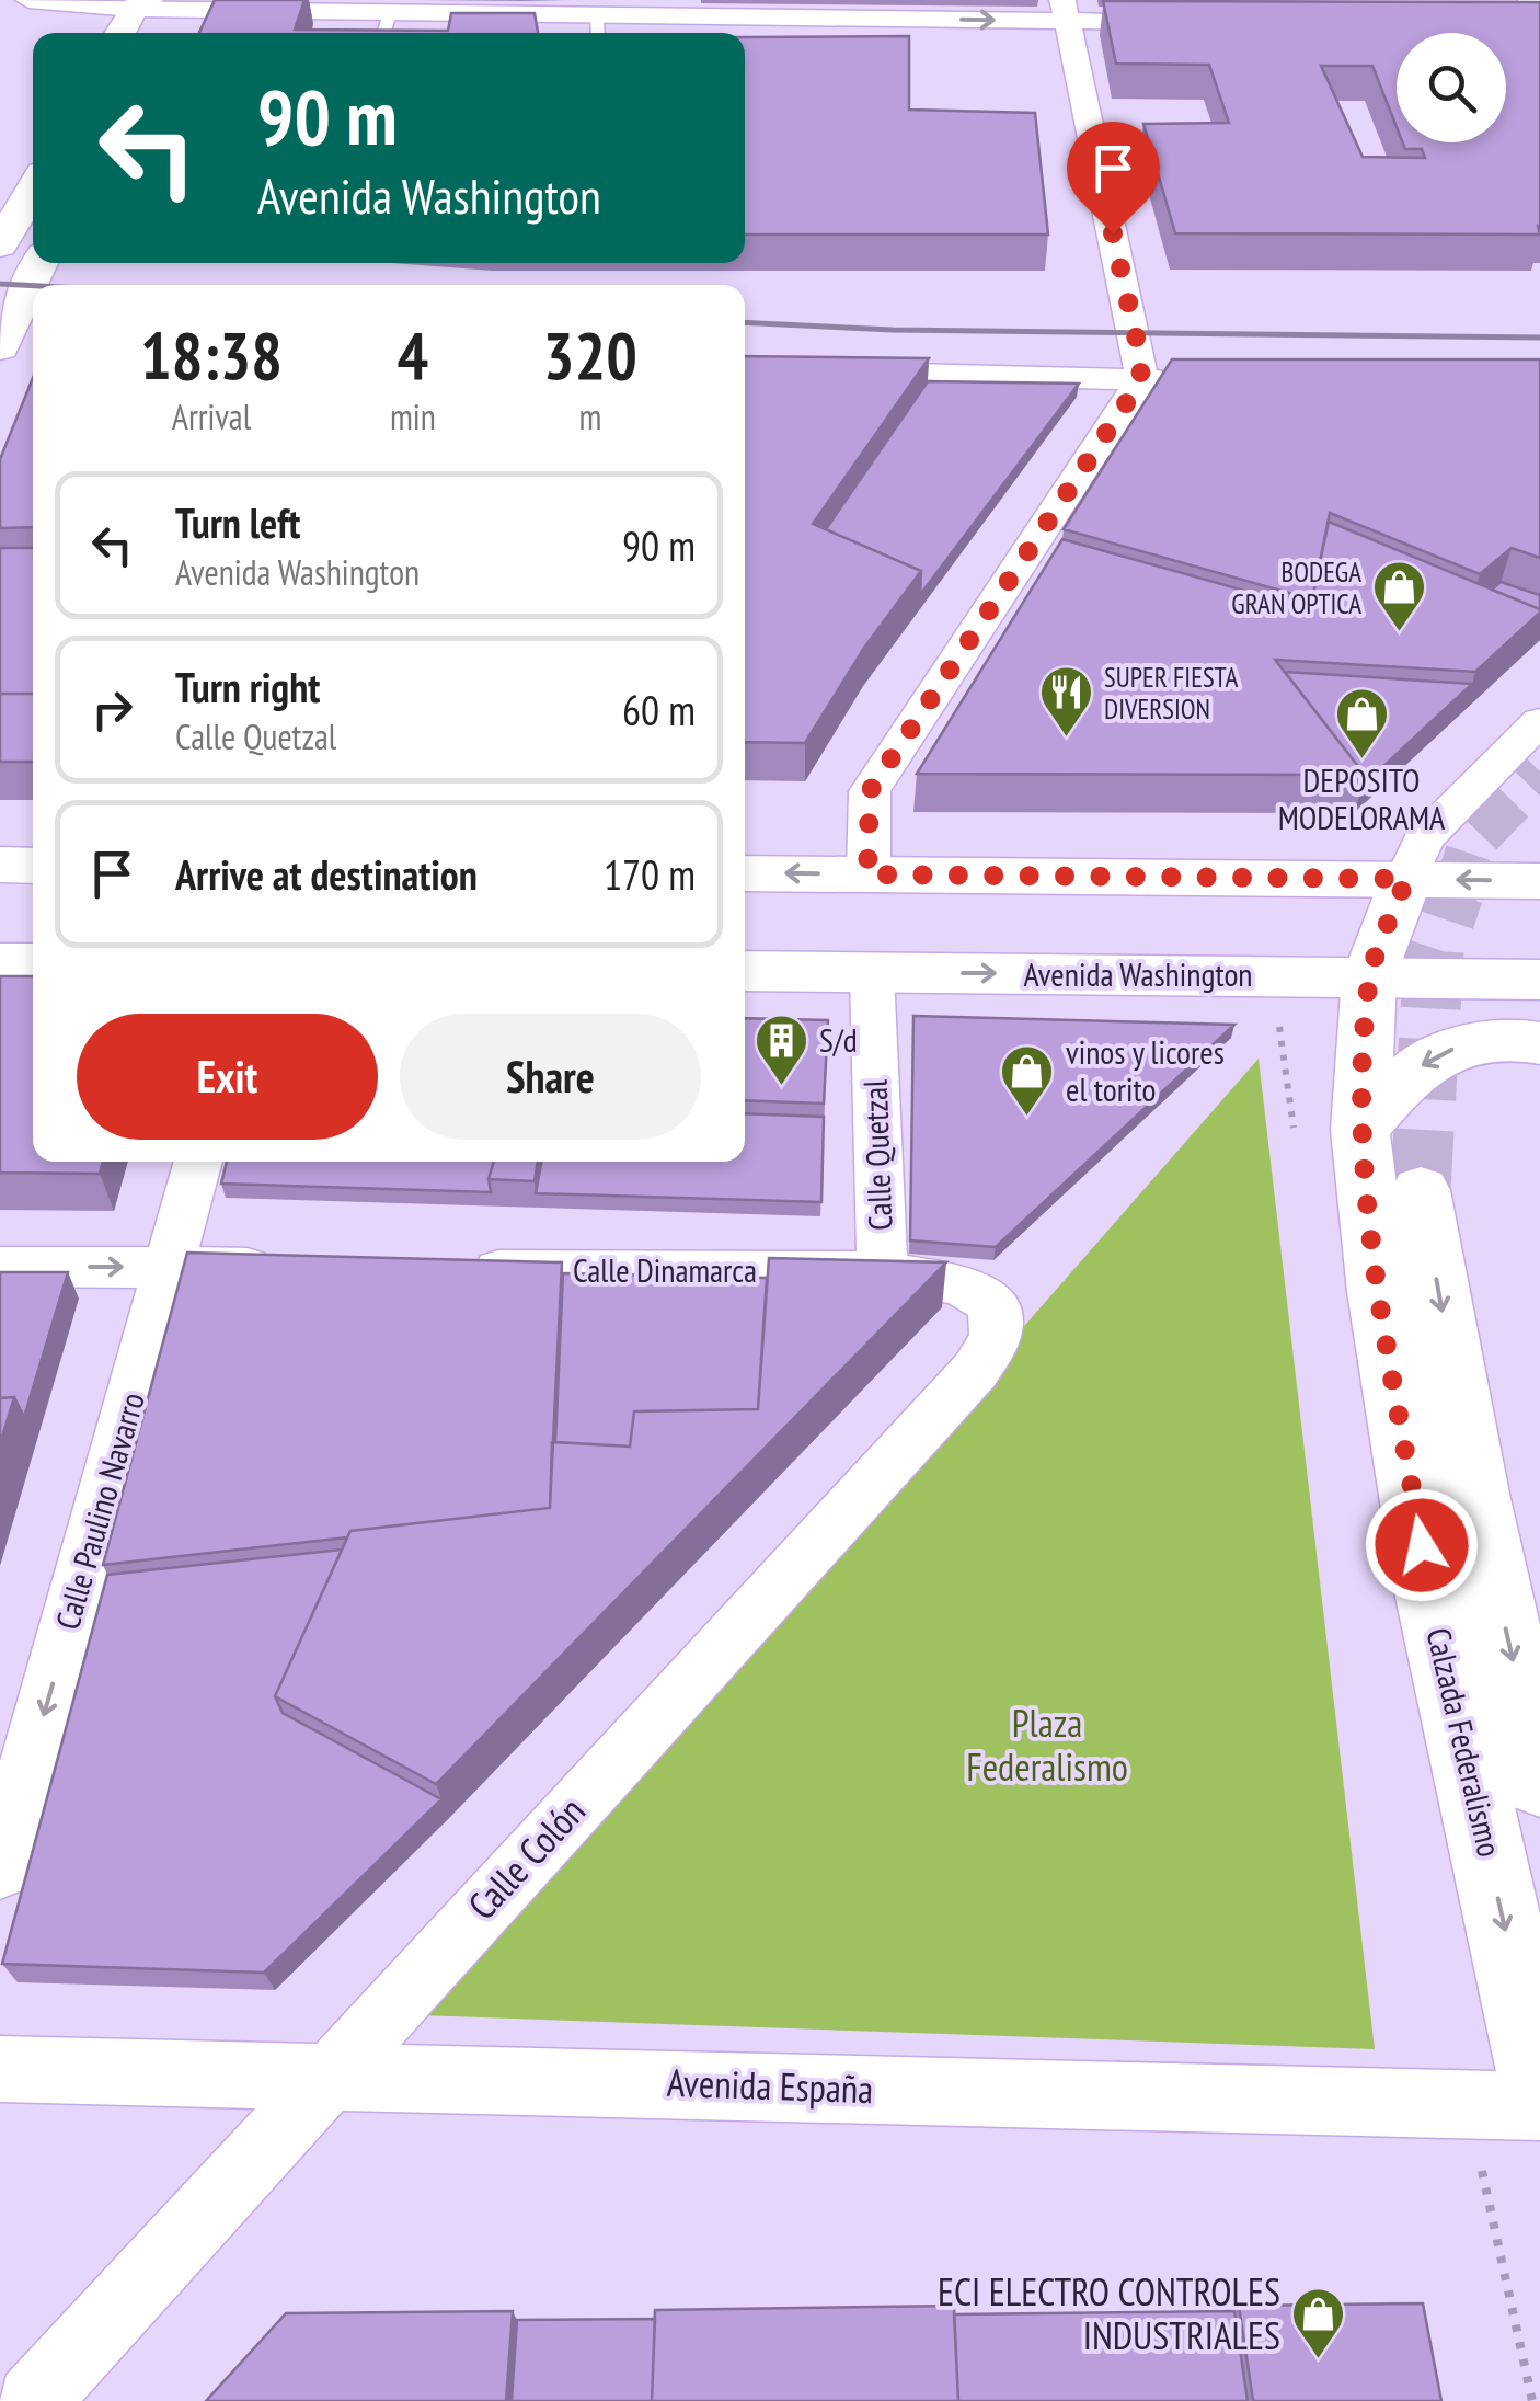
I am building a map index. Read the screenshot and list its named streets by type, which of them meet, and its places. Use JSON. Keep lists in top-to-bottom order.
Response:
{
  "streets": {
    "main road": ["Avenida Washington", "Calzada Federalismo"],
    "street": [
      "Calle Quetzal",
      "Calle Dinamarca",
      "Calle Paulino Navarro",
      "Calle Colón",
      "Avenida España"
    ]
  },
  "crossings": [
    ["Avenida Washington", "Calle Quetzal"],
    ["Avenida Washington", "Calzada Federalismo"],
    ["Calle Quetzal", "Calle Dinamarca"],
    ["Calle Dinamarca", "Calle Colón"],
    ["Calle Colón", "Avenida España"]
  ],
  "one_way": ["Calle Paulino Navarro", "Calzada Federalismo"],
  "parks": ["Plaza Federalismo"],
  "places": {
    "shop": [
      "BODEGA GRAN OPTICA",
      "DEPOSITO MODELORAMA",
      "vinos y licores el torito",
      "ECI ELECTRO CONTROLES INDUSTRIALES"
    ],
    "restaurant": ["SUPER FIESTA DIVERSION"],
    "building": ["S/d"]
  },
  "page": {
    "turn": ["90 m", "Avenida Washington"],
    "eta": [
      "18:38",
      "Arrival",
      "4",
      "min",
      "320",
      "m"
    ],
    "list": [
      {
        "name": "Turn left",
        "note": "Avenida Washington",
        "value": "90 m"
      },
      {
        "name": "Turn right",
        "note": "Calle Quetzal",
        "value": "60 m"
      },
      {
        "name": "Arrive at destination",
        "value": "170 m"
      }
    ],
    "buttons": ["Exit", "Share"]
  }
}
